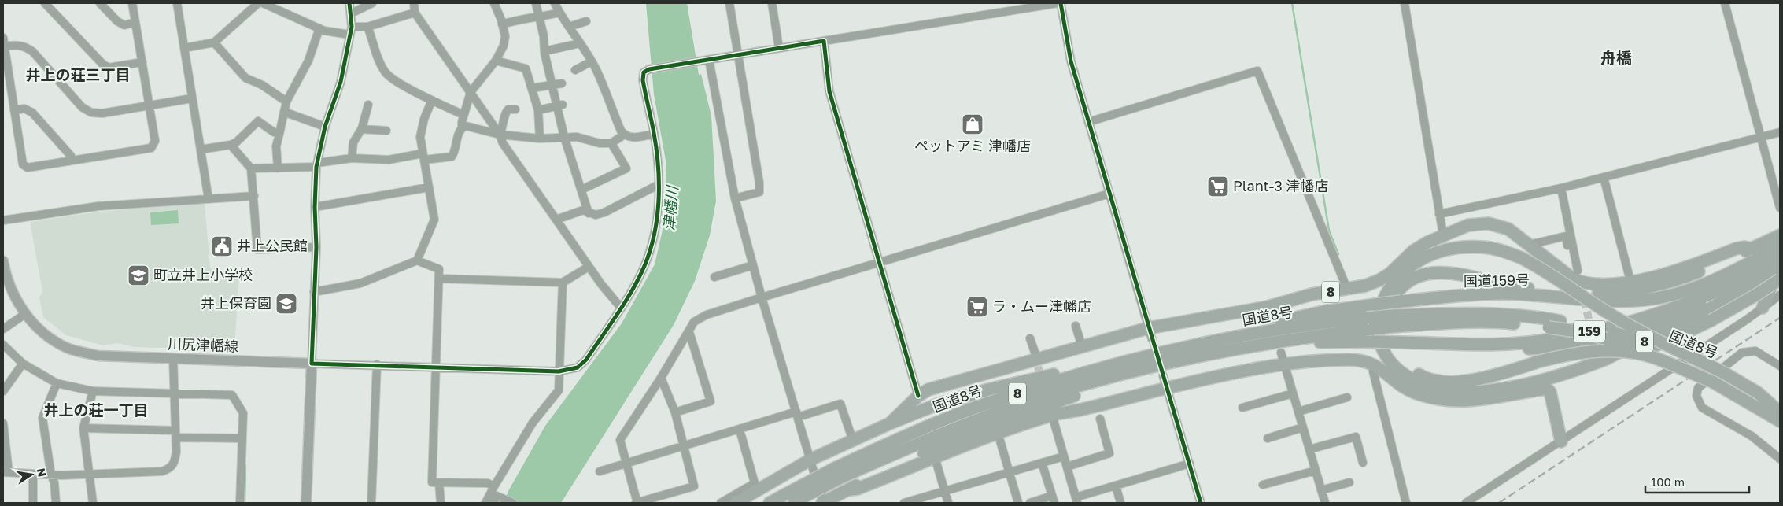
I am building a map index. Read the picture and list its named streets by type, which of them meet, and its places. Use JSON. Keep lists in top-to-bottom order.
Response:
{
  "streets": {
    "highway": [
      "国道159号",
      "8",
      "国道8号",
      "159"
    ],
    "main road": ["川尻津幡線"]
  },
  "crossings": [
    ["国道159号", "国道8号"],
    ["8", "国道8号"]
  ],
  "districts": ["舟橋", "井上の荘三丁目", "井上の荘一丁目"],
  "water": ["津幡川"],
  "places": {
    "shop": ["ペットアミ 津幡店"],
    "supermarket": ["Plant-3 津幡店", "ラ・ムー津幡店"],
    "public building": ["井上公民館"],
    "school or university": ["町立井上小学校", "井上保育園"]
  },
  "scale_bar": "100 m",
  "north": "right"
}
